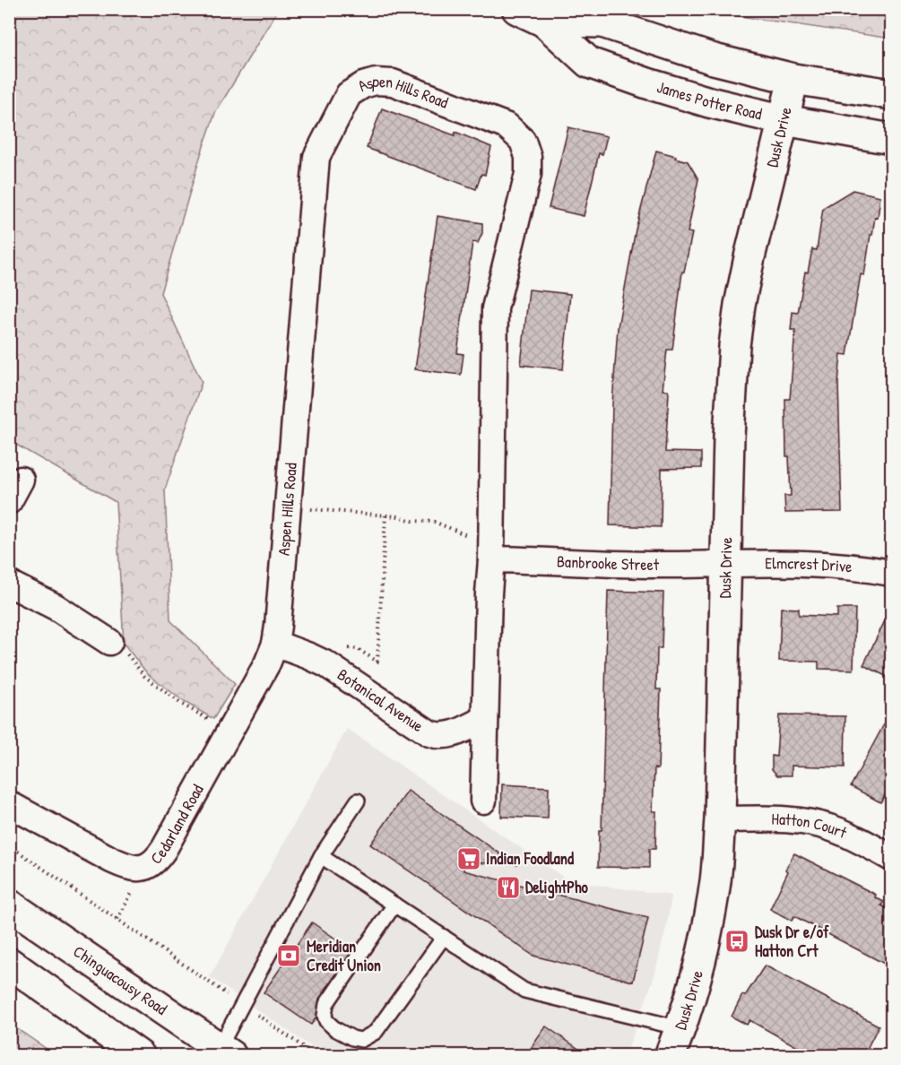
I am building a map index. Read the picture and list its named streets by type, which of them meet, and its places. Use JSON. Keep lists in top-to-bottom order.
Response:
{
  "streets": {
    "main road": ["James Potter Road", "Dusk Drive", "Chinguacousy Road"],
    "street": [
      "Aspen Hills Road",
      "Banbrooke Street",
      "Elmcrest Drive",
      "Botanical Avenue",
      "Cedarland Road",
      "Hatton Court"
    ]
  },
  "crossings": [
    ["Aspen Hills Road", "Banbrooke Street"],
    ["Aspen Hills Road", "Botanical Avenue"],
    ["Aspen Hills Road", "Cedarland Road"],
    ["James Potter Road", "Dusk Drive"],
    ["Dusk Drive", "Banbrooke Street"],
    ["Dusk Drive", "Elmcrest Drive"],
    ["Dusk Drive", "Hatton Court"],
    ["Banbrooke Street", "Elmcrest Drive"],
    ["Botanical Avenue", "Cedarland Road"]
  ],
  "places": {
    "supermarket": ["Indian Foodland"],
    "restaurant": ["DelightPho"],
    "bus stop": ["Dusk Dr e/of Hatton Crt"],
    "bank": ["Meridian Credit Union"]
  }
}
